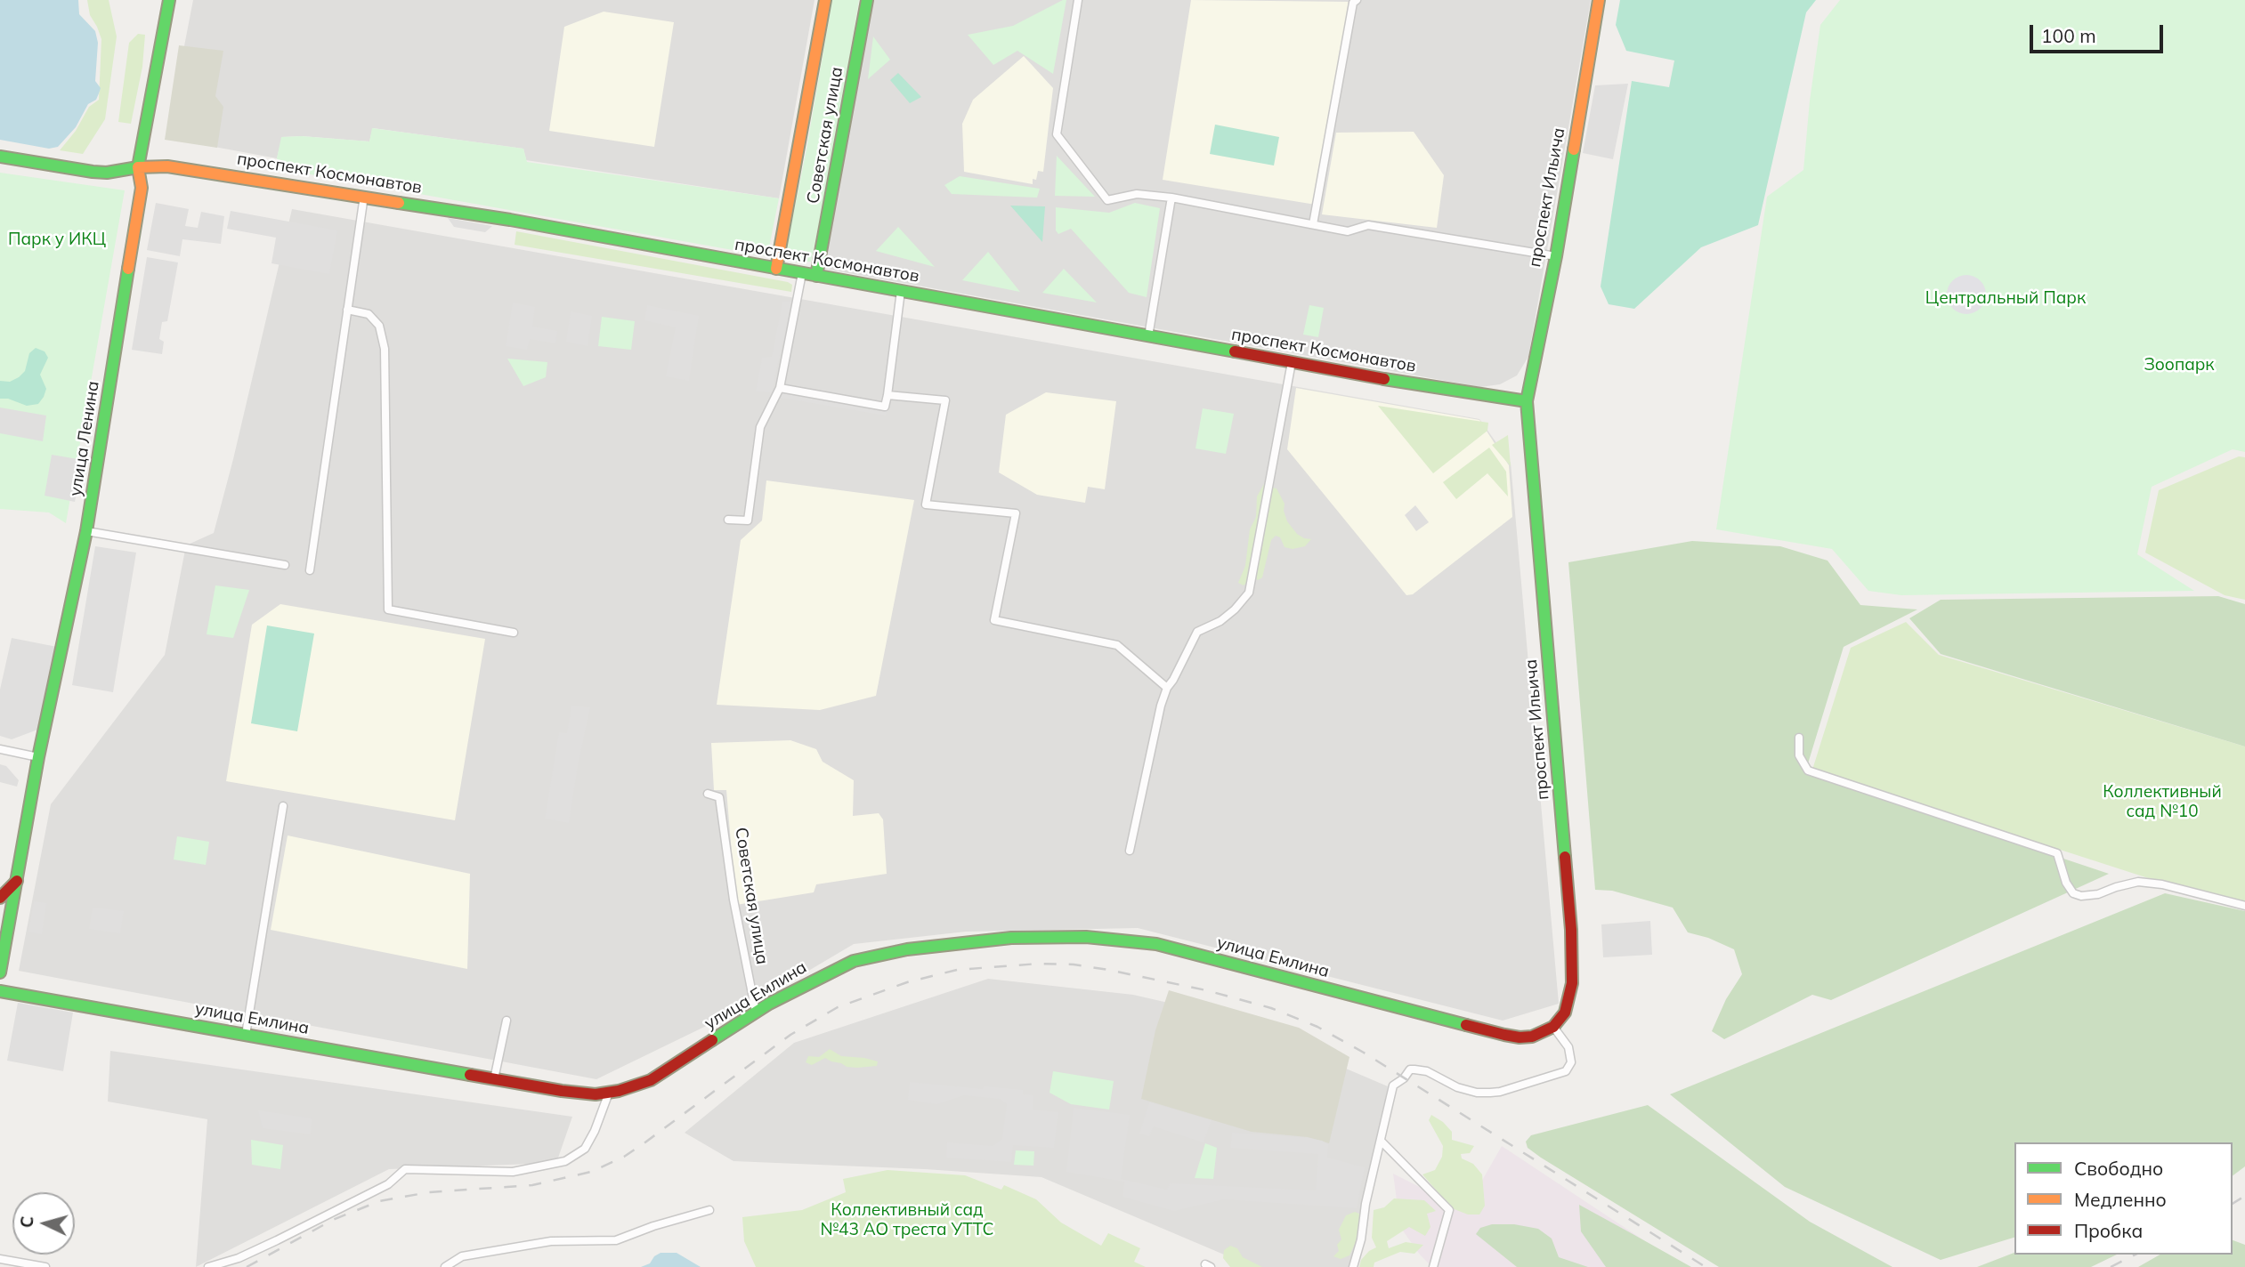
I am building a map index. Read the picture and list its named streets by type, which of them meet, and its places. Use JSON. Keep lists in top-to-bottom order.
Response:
{
  "streets": {
    "street": [
      "Советская улица",
      "проспект Космонавтов",
      "проспект Ильича",
      "улица Ленина",
      "улица Емлина"
    ]
  },
  "crossings": [
    ["Советская улица", "проспект Космонавтов"],
    ["Советская улица", "улица Емлина"],
    ["проспект Космонавтов", "проспект Ильича"],
    ["проспект Космонавтов", "улица Ленина"],
    ["проспект Ильича", "улица Емлина"]
  ],
  "parks": [
    "Парк у ИКЦ",
    "Центральный Парк",
    "Зоопарк",
    "Коллективный сад №10",
    "Коллективный сад №43 АО треста УТТС"
  ],
  "legend": ["Свободно", "Медленно", "Пробка"],
  "scale_bar": "100 m",
  "north": "left"
}
